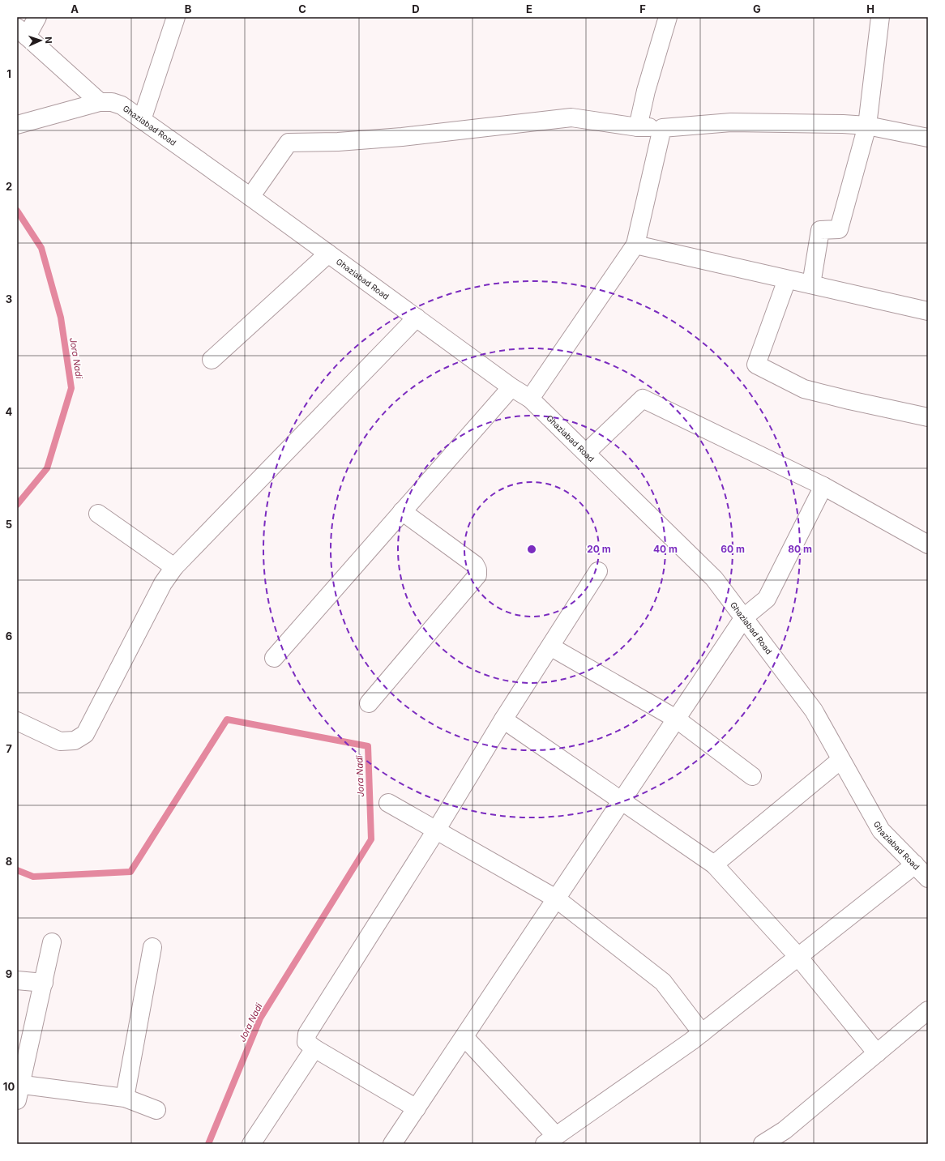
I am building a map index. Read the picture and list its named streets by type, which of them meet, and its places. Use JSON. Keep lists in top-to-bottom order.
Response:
{
  "streets": {
    "street": ["Ghaziabad Road"]
  },
  "water": ["Jora Nadi"],
  "north": "right",
  "grid": {
    "columns": [
      "A",
      "B",
      "C",
      "D",
      "E",
      "F",
      "G",
      "H"
    ],
    "rows": [
      "1",
      "2",
      "3",
      "4",
      "5",
      "6",
      "7",
      "8",
      "9",
      "10"
    ]
  },
  "rings": [
    "20 m",
    "40 m",
    "60 m",
    "80 m"
  ]
}
